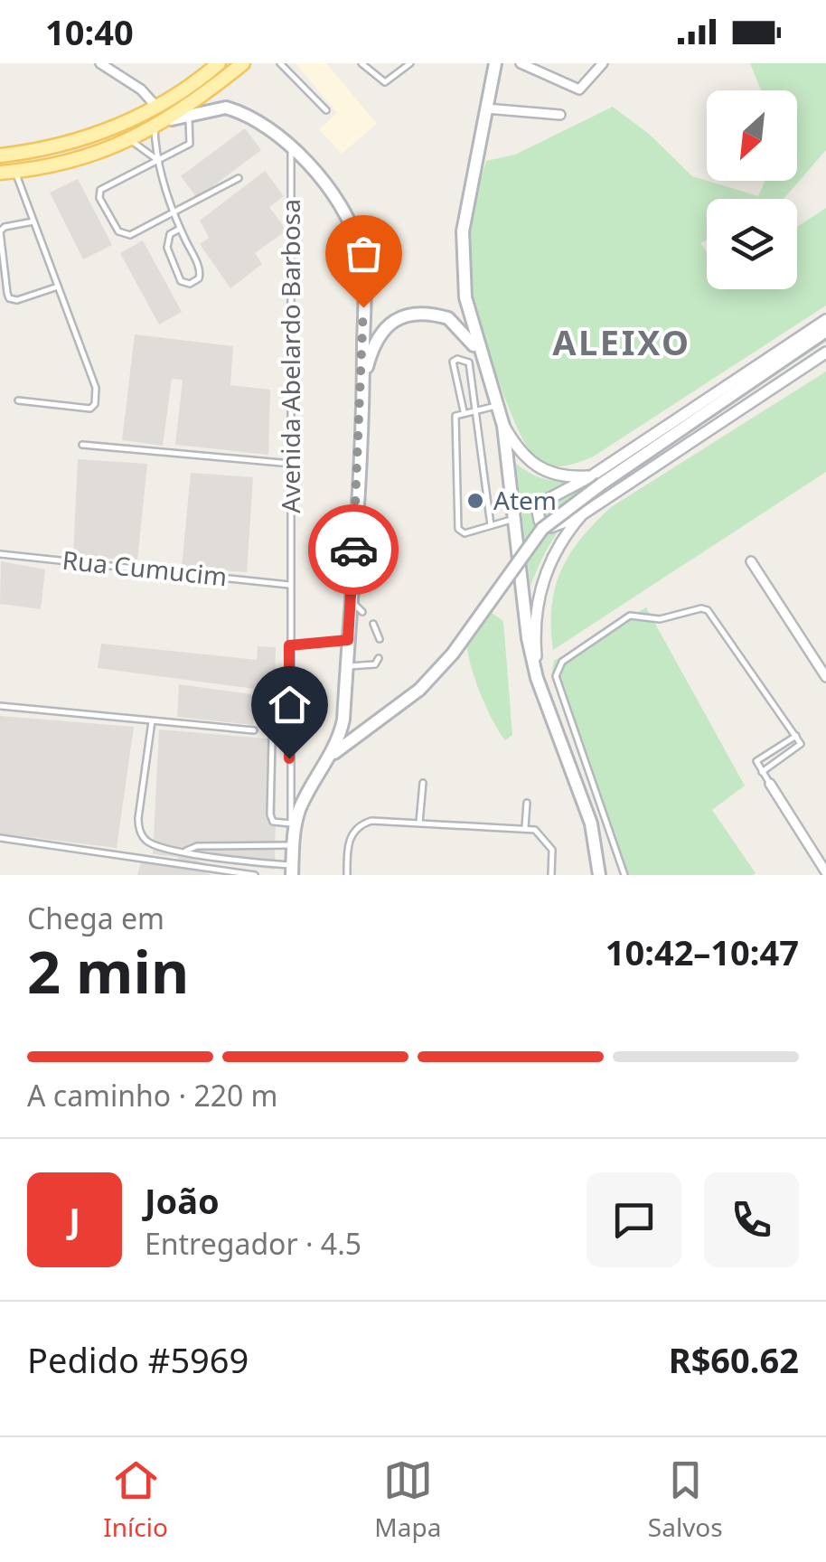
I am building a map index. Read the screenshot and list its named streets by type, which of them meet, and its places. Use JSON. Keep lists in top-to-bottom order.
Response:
{
  "streets": {
    "lane": ["Avenida Abelardo Barbosa", "Rua Cumucim"]
  },
  "crossings": [
    ["Avenida Abelardo Barbosa", "Rua Cumucim"]
  ],
  "districts": ["ALEIXO"],
  "places": ["Atem"],
  "north": "bottom left",
  "page": {
    "status": "10:40",
    "heading": ["2 min", "Chega em", "10:42–10:47"],
    "panel": [
      "João",
      "Entregador · 4.5",
      "Pedido #5969",
      "R$60.62"
    ],
    "bar": "A caminho · 220 m",
    "round": "J",
    "tabs": ["Início", "Mapa", "Salvos"]
  }
}
